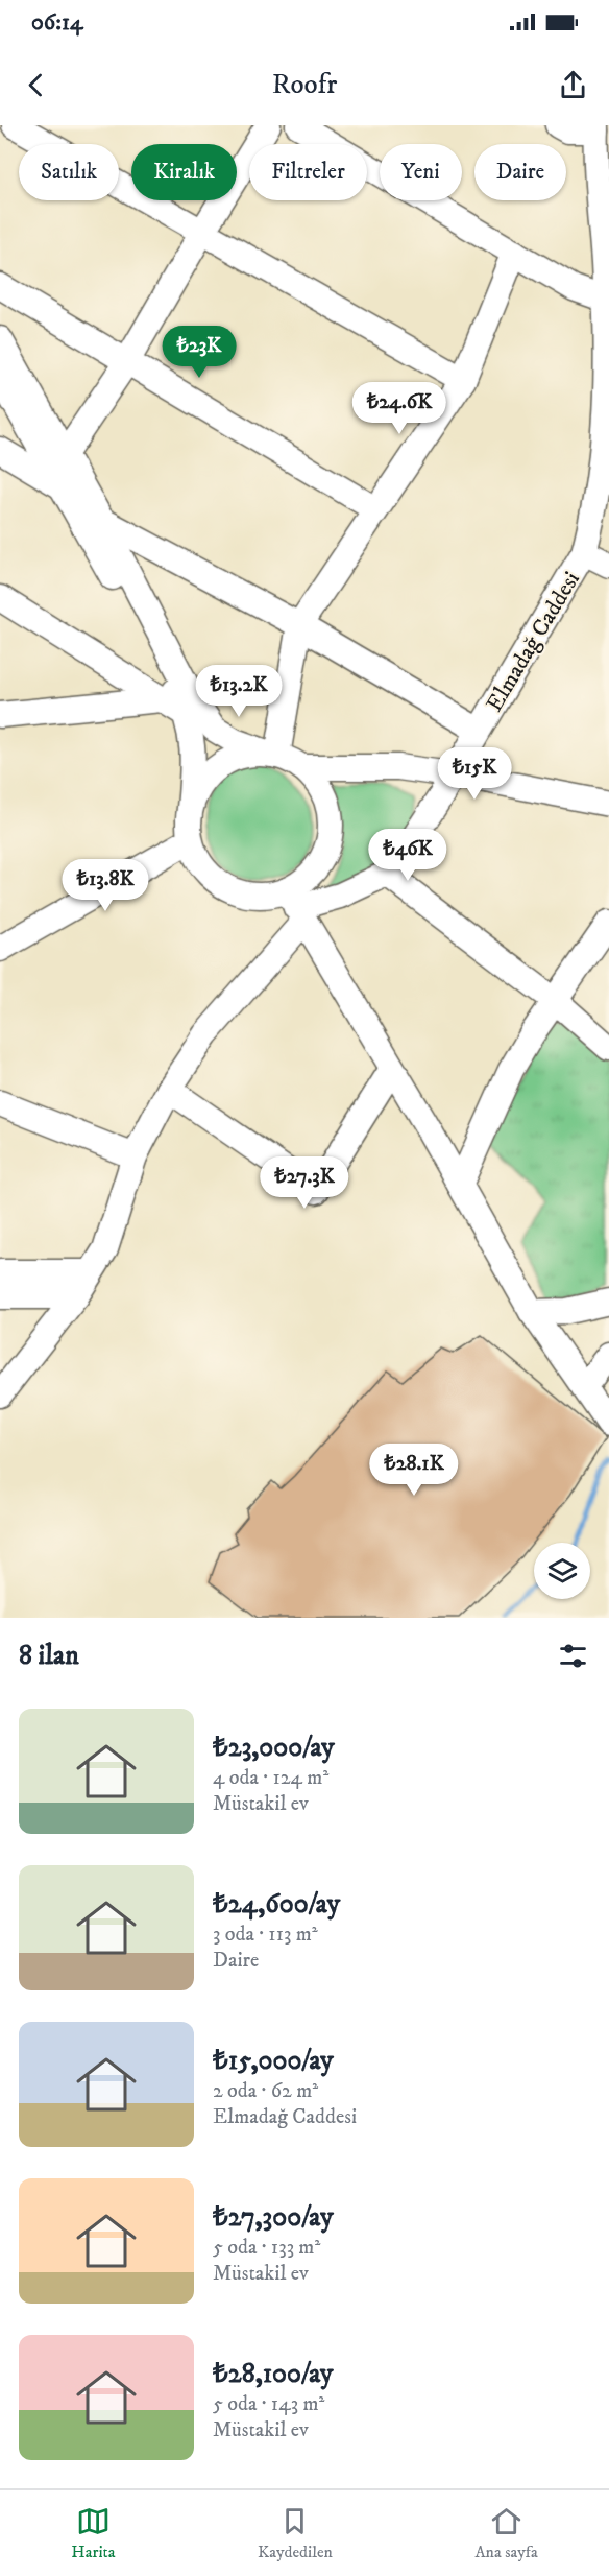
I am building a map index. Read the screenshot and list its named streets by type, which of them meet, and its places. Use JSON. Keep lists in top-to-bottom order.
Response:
{
  "streets": {
    "street": ["Elmadağ Caddesi"]
  },
  "page": {
    "status": "06:14",
    "header": "Roofr",
    "chip": [
      "Satılık",
      "Kiralık",
      "Filtreler",
      "Yeni",
      "Daire"
    ],
    "price": [
      "₺23K",
      "₺24.6K",
      "₺13.2K",
      "₺15K",
      "₺46K",
      "₺13.8K",
      "₺27.3K",
      "₺28.1K"
    ],
    "heading": "8 ilan",
    "list": [
      {
        "name": "₺23,000/ay",
        "note": "4 oda · 124 m² · Müstakil ev"
      },
      {
        "name": "₺24,600/ay",
        "note": "3 oda · 113 m² · Daire"
      },
      {
        "name": "₺15,000/ay",
        "note": "2 oda · 62 m² · Elmadağ Caddesi"
      },
      {
        "name": "₺27,300/ay",
        "note": "5 oda · 133 m² · Müstakil ev"
      },
      {
        "name": "₺28,100/ay",
        "note": "5 oda · 143 m² · Müstakil ev"
      }
    ],
    "tabs": ["Harita", "Kaydedilen", "Ana sayfa"]
  }
}
